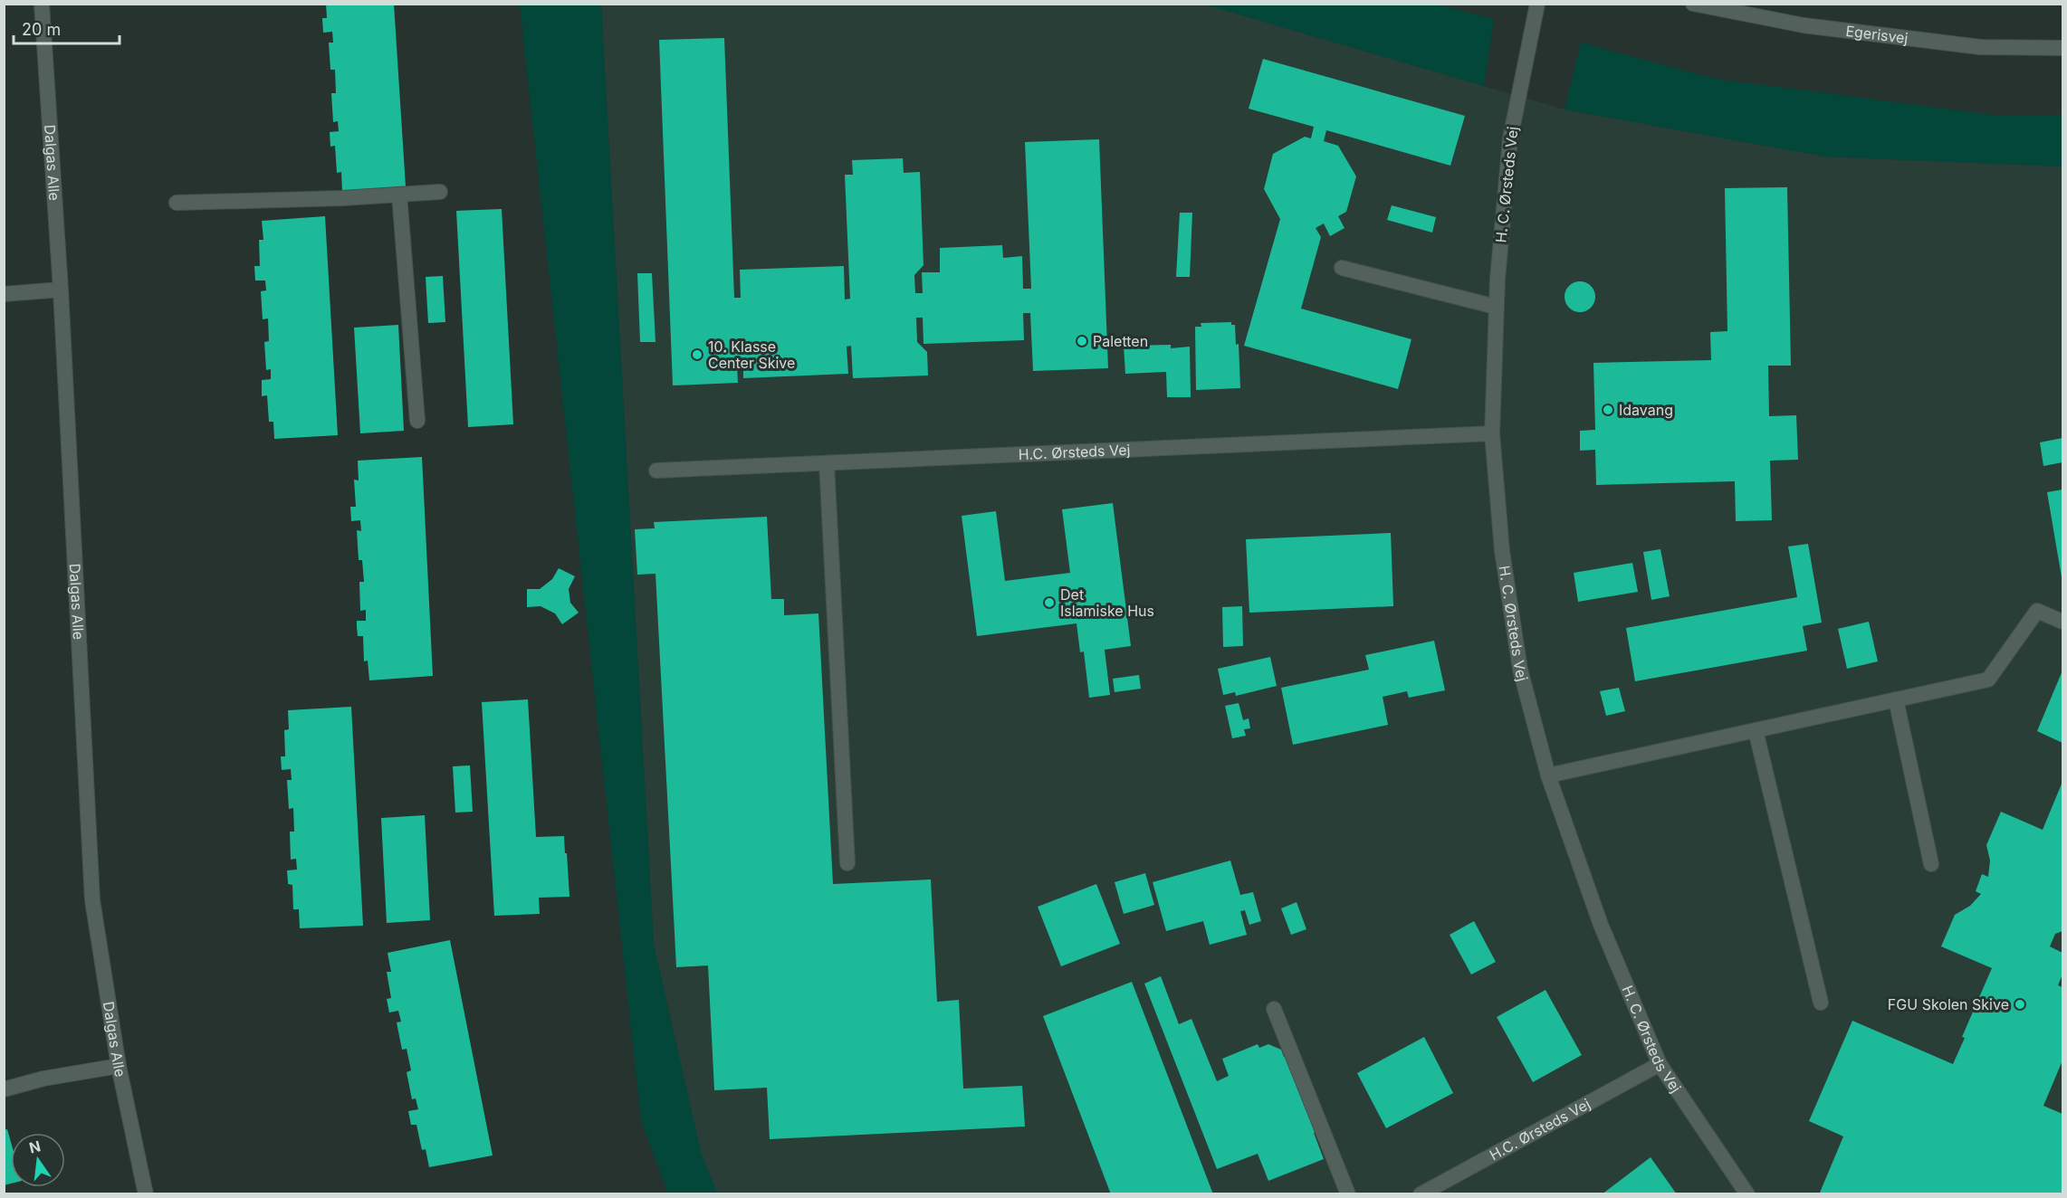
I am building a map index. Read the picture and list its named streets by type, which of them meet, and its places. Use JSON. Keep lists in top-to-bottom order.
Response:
{
  "streets": {
    "street": [
      "Egerisvej",
      "Dalgas Alle",
      "H. C. Ørsteds Vej",
      "H.C. Ørsteds Vej"
    ]
  },
  "crossings": [
    ["H. C. Ørsteds Vej", "H.C. Ørsteds Vej"]
  ],
  "places": [
    "Paletten",
    "10. Klasse Center Skive",
    "Idavang",
    "Det Islamiske Hus",
    "FGU Skolen Skive"
  ],
  "scale_bar": "20 m",
  "north": "top"
}
